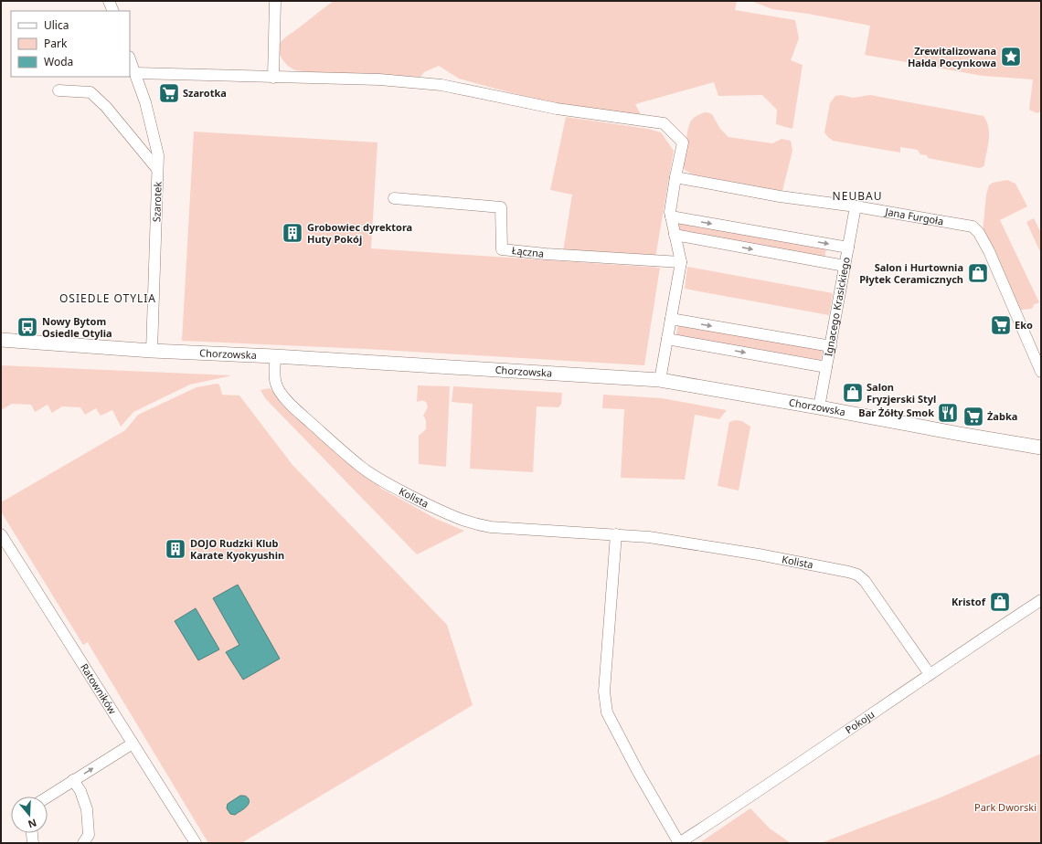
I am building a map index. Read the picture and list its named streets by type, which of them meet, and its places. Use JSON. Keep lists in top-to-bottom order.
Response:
{
  "streets": {
    "street": [
      "Szarotek",
      "Jana Furgoła",
      "Łączna",
      "Ignacego Krasickiego",
      "Chorzowska",
      "Kolista",
      "Ratowników",
      "Pokoju"
    ]
  },
  "crossings": [
    ["Szarotek", "Chorzowska"],
    ["Jana Furgoła", "Ignacego Krasickiego"],
    ["Ignacego Krasickiego", "Chorzowska"],
    ["Chorzowska", "Kolista"],
    ["Kolista", "Pokoju"]
  ],
  "districts": ["NEUBAU", "OSIEDLE OTYLIA"],
  "parks": ["Park Dworski"],
  "places": {
    "place": ["Zrewitalizowana Hałda Pocynkowa"],
    "supermarket": ["Szarotka", "Eko", "Żabka"],
    "building": ["Grobowiec dyrektora Huty Pokój", "DOJO Rudzki Klub Karate Kyokyushin"],
    "shop": ["Salon i Hurtownia Płytek Ceramicznych", "Salon Fryzjerski Styl", "Kristof"],
    "bus stop": ["Nowy Bytom Osiedle Otylia"],
    "restaurant": ["Bar Żółty Smok"]
  },
  "legend": ["Ulica", "Park", "Woda"],
  "north": "bottom"
}
